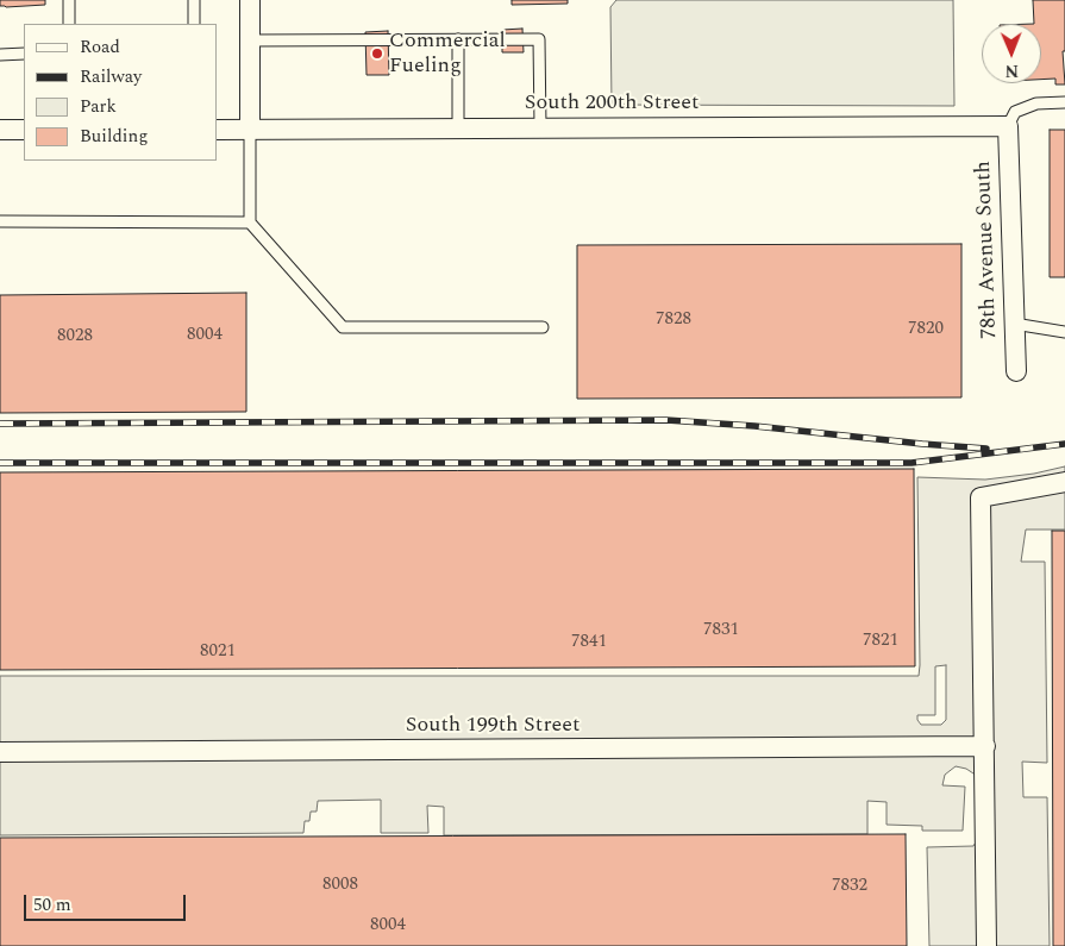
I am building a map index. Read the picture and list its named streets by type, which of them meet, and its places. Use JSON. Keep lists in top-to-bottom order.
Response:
{
  "streets": {
    "street": ["South 200th Street", "78th Avenue South", "South 199th Street"]
  },
  "crossings": [
    ["South 200th Street", "78th Avenue South"]
  ],
  "places": ["Commercial Fueling"],
  "house_numbers": [
    "7828",
    "7820",
    "8004",
    "8028",
    "7831",
    "7821",
    "7841",
    "8021",
    "8008",
    "7832",
    "8004"
  ],
  "legend": [
    "Road",
    "Railway",
    "Park",
    "Building"
  ],
  "scale_bar": "50 m",
  "north": "bottom"
}
